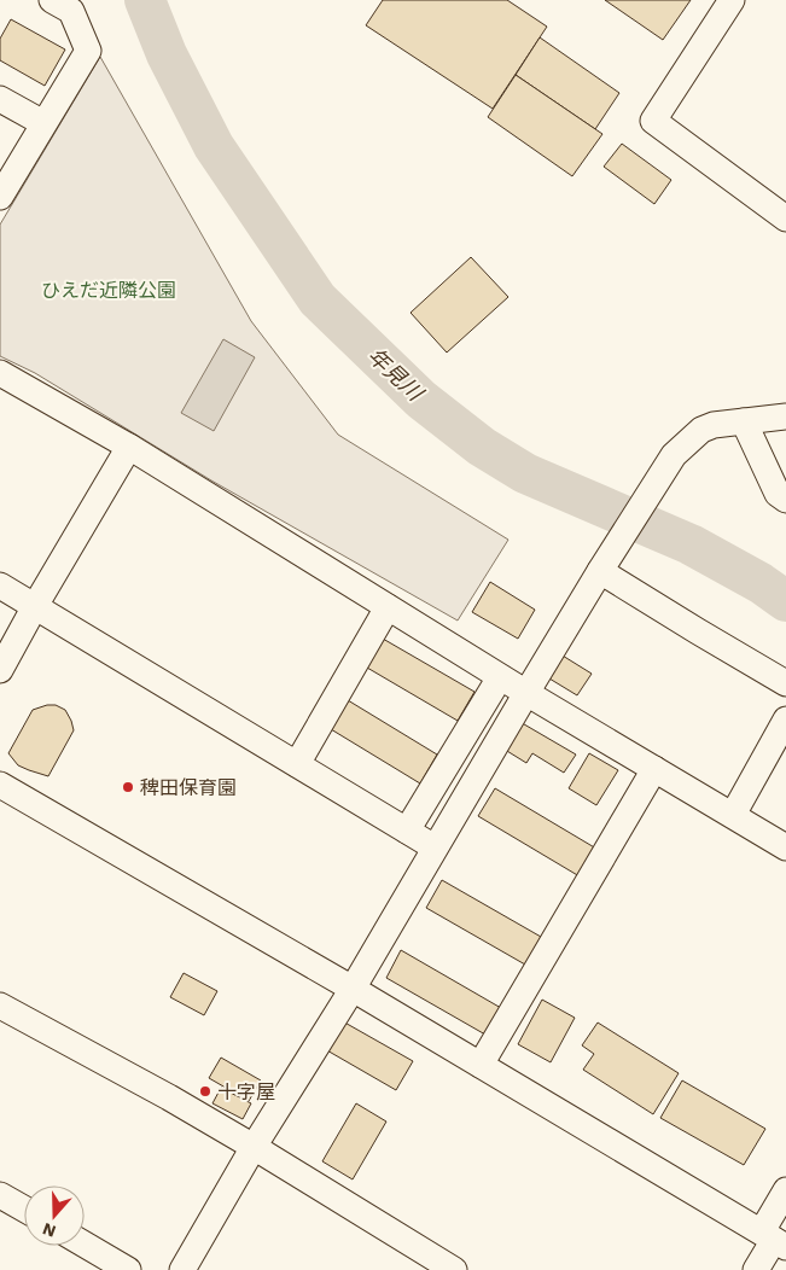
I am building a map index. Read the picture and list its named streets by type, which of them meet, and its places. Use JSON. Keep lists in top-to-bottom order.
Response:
{
  "water": ["年見川"],
  "parks": ["ひえだ近隣公園"],
  "places": ["稗田保育園", "十字屋"],
  "north": "bottom"
}
